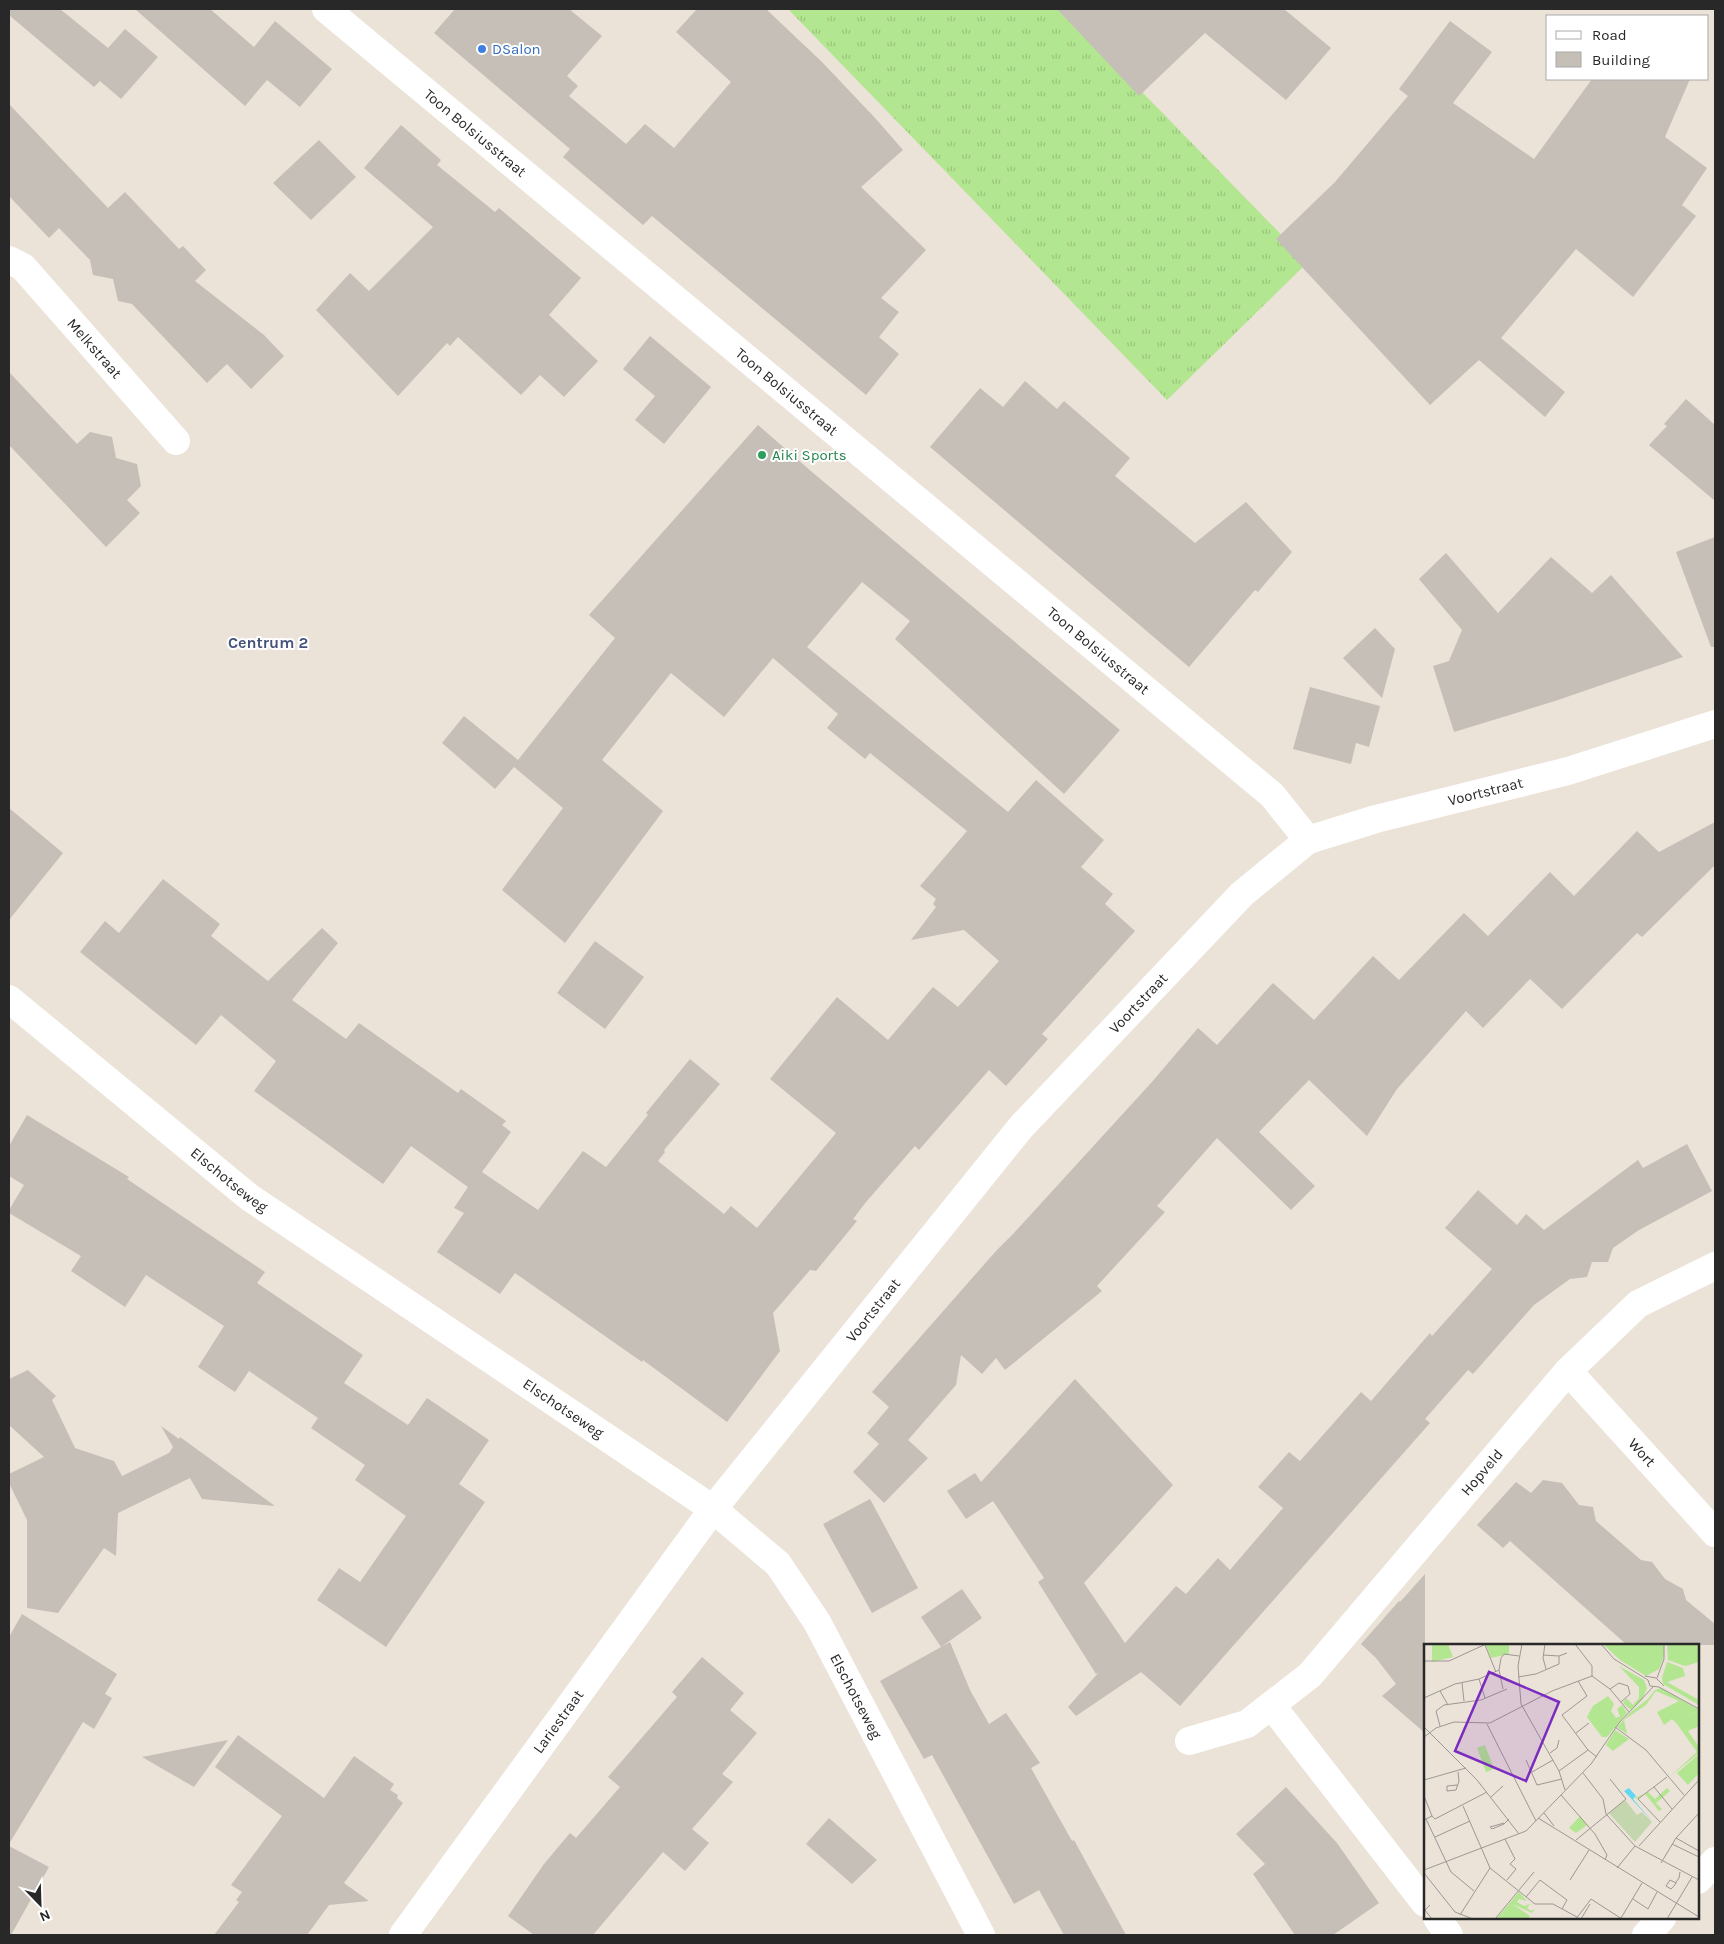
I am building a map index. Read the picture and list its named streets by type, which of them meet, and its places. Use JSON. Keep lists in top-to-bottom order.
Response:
{
  "streets": {
    "street": [
      "Toon Bolsiusstraat",
      "Melkstraat",
      "Voortstraat",
      "Elschotseweg",
      "Wort",
      "Hopveld",
      "Lariestraat"
    ]
  },
  "crossings": [
    ["Toon Bolsiusstraat", "Voortstraat"],
    ["Voortstraat", "Elschotseweg"],
    ["Voortstraat", "Lariestraat"],
    ["Elschotseweg", "Lariestraat"],
    ["Wort", "Hopveld"]
  ],
  "districts": ["Centrum 2"],
  "places": ["DSalon", "Aiki Sports"],
  "legend": ["Road", "Building"],
  "north": "bottom right"
}
